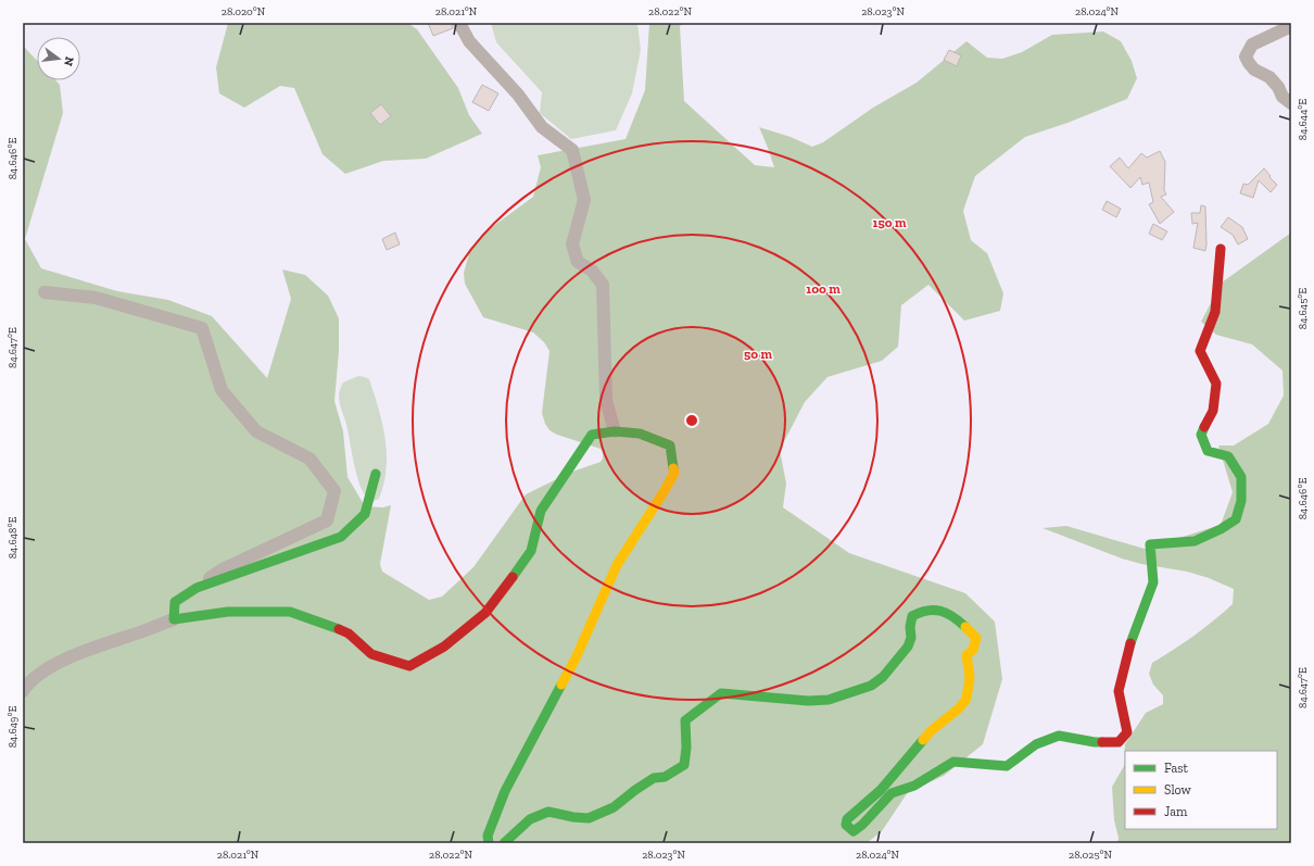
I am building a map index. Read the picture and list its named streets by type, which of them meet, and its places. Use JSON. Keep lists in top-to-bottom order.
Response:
{
  "legend": ["Fast", "Slow", "Jam"],
  "north": "right",
  "coordinates": [
    "28.020°N",
    "28.021°N",
    "28.022°N",
    "28.023°N",
    "28.024°N",
    "84.644°E",
    "84.646°E",
    "84.645°E",
    "84.647°E",
    "84.648°E",
    "84.649°E",
    "28.025°N"
  ],
  "rings": ["150 m", "100 m", "50 m"]
}
